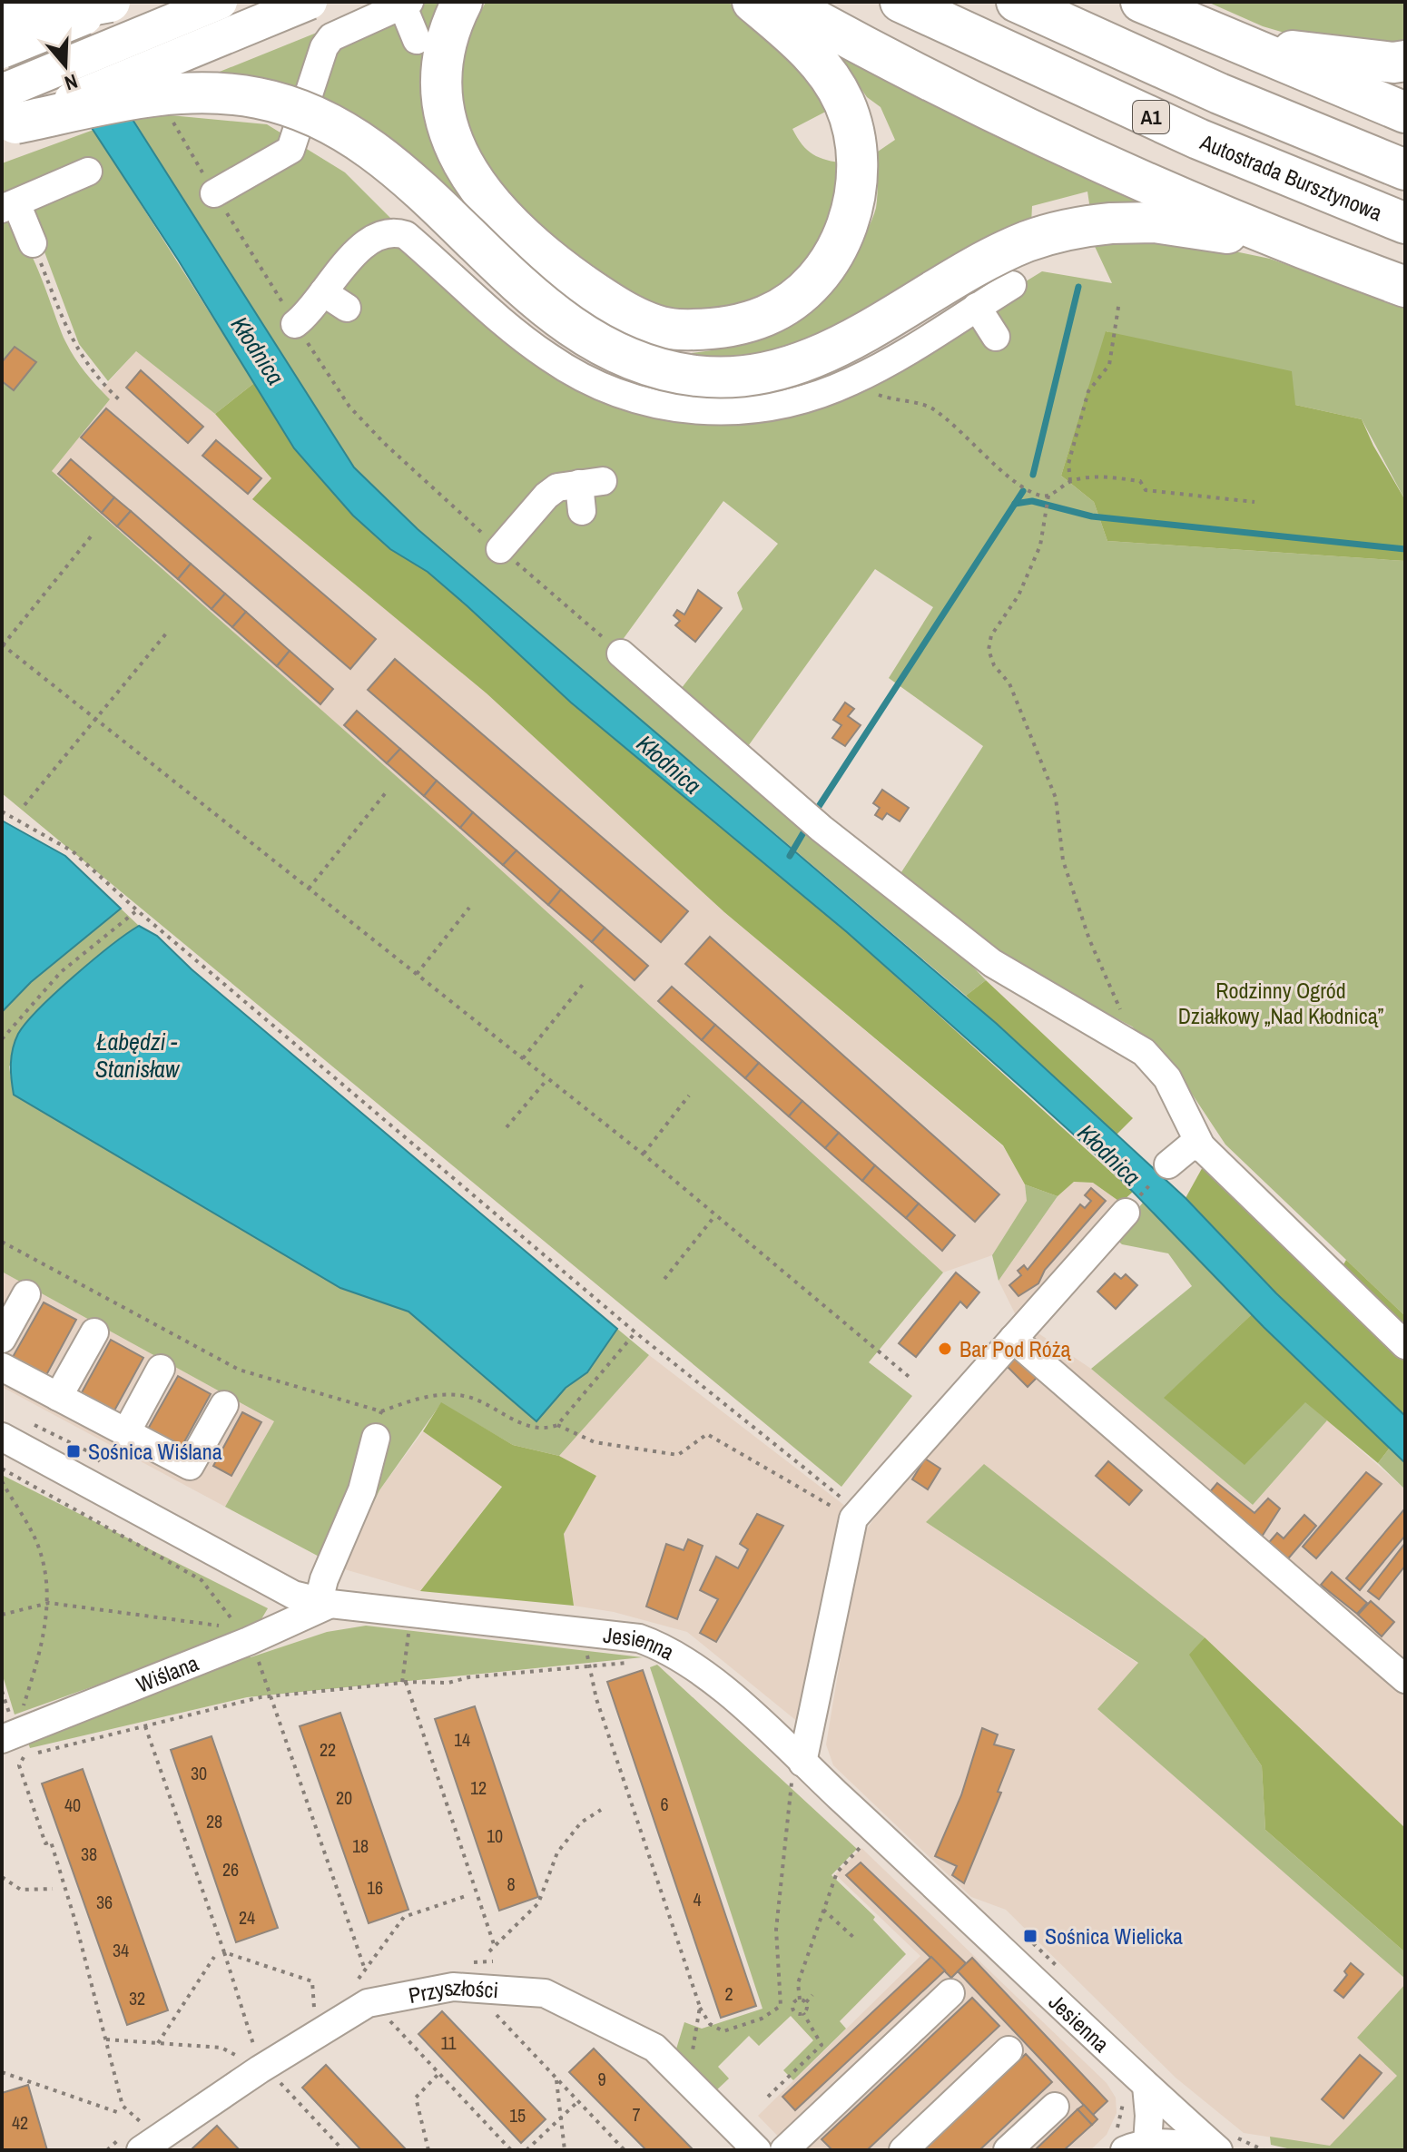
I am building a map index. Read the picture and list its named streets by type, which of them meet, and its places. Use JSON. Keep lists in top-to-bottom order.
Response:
{
  "streets": {
    "highway": ["A1", "Autostrada Bursztynowa"],
    "street": ["Jesienna", "Wiślana", "Przyszłości"]
  },
  "crossings": [
    ["Jesienna", "Wiślana"]
  ],
  "water": ["Kłodnica", "Łabędzi - Stanisław"],
  "parks": ["Rodzinny Ogród Działkowy „Nad Kłodnicą”"],
  "places": {
    "other": ["Bar Pod Różą"],
    "transit": ["Sośnica Wiślana", "Sośnica Wielicka"]
  },
  "house_numbers": [
    "14",
    "22",
    "30",
    "12",
    "20",
    "6",
    "40",
    "28",
    "10",
    "18",
    "38",
    "26",
    "8",
    "16",
    "4",
    "36",
    "24",
    "34",
    "2",
    "32",
    "11",
    "9",
    "7",
    "15",
    "42"
  ],
  "north": "bottom"
}
